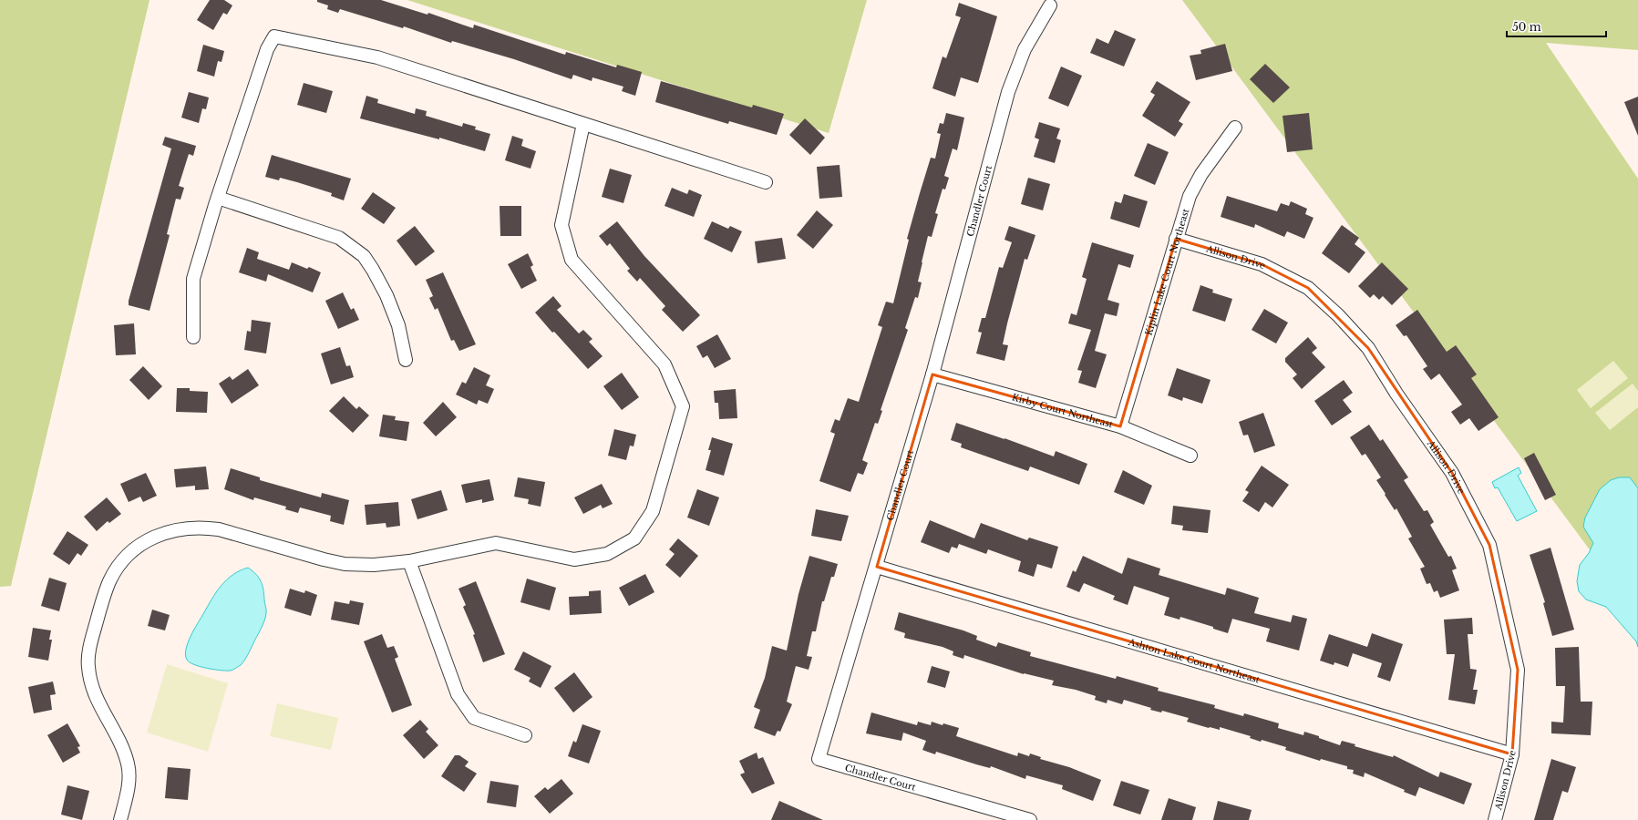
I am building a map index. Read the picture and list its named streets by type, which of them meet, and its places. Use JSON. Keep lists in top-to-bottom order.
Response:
{
  "streets": {
    "street": [
      "Chandler Court",
      "Allison Drive",
      "Kiplin Lake Court Northeast",
      "Kirby Court Northeast",
      "Ashton Lake Court Northeast"
    ]
  },
  "crossings": [
    ["Chandler Court", "Kirby Court Northeast"],
    ["Chandler Court", "Ashton Lake Court Northeast"],
    ["Allison Drive", "Kiplin Lake Court Northeast"],
    ["Allison Drive", "Ashton Lake Court Northeast"],
    ["Kiplin Lake Court Northeast", "Kirby Court Northeast"]
  ],
  "scale_bar": "50 m"
}
